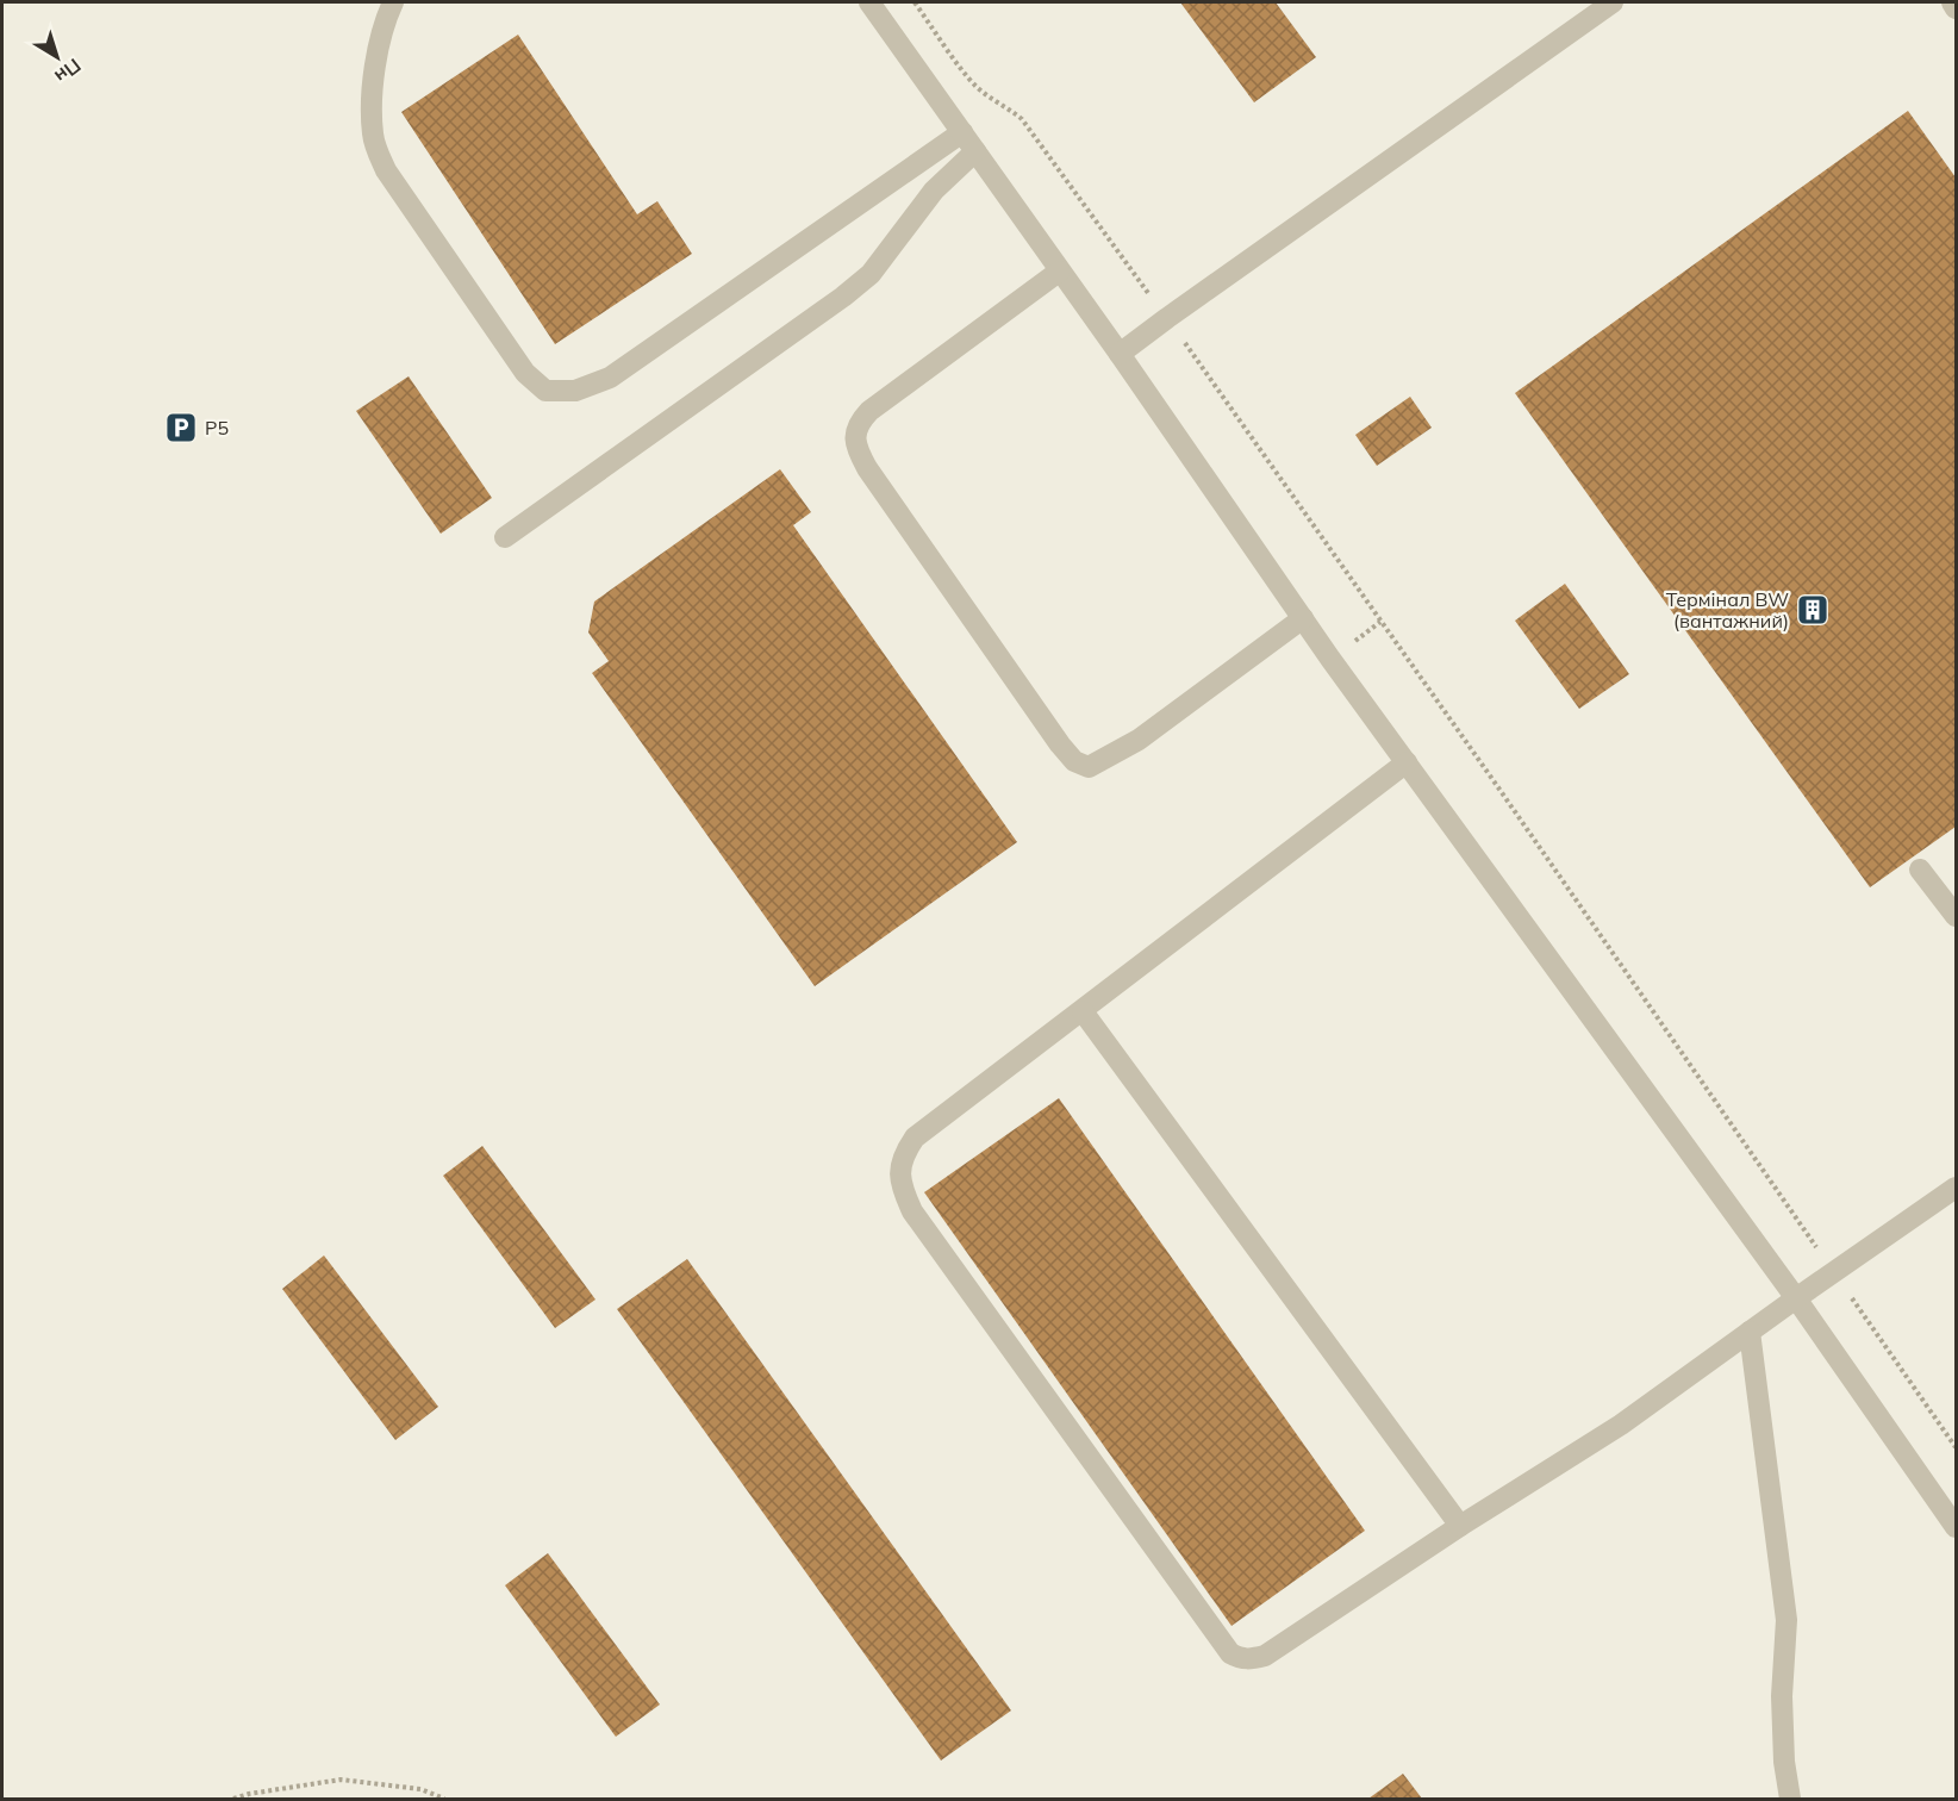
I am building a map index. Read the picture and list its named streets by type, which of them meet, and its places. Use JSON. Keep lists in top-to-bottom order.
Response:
{
  "places": {
    "parking": ["P5"],
    "building": ["Термінал BW (вантажний)"]
  },
  "north": "bottom right"
}
